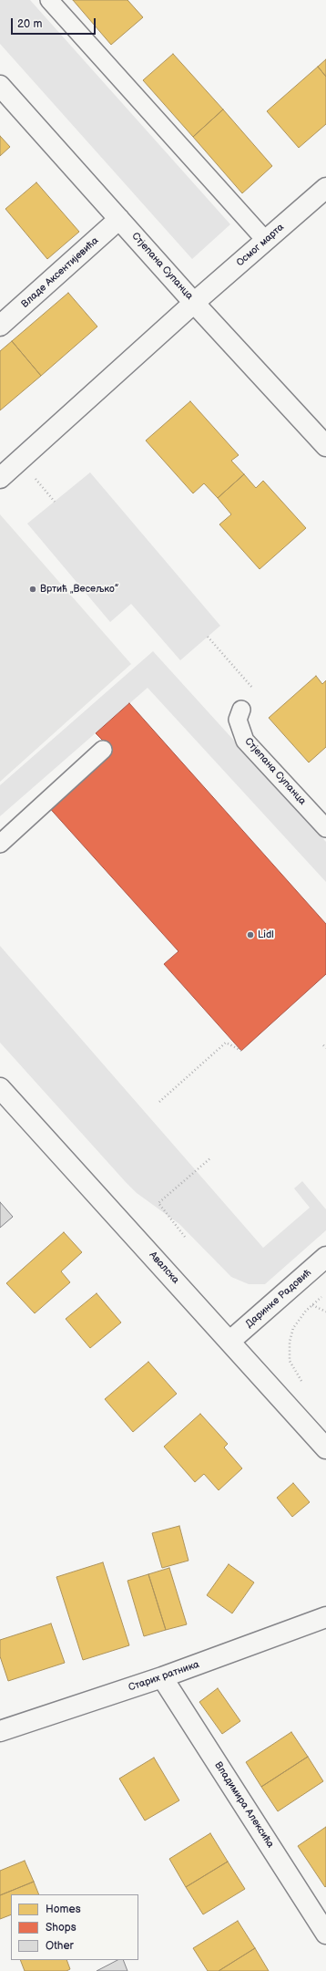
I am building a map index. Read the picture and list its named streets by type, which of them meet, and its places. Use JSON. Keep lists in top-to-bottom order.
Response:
{
  "streets": {
    "street": [
      "Осмог марта",
      "Стјепана Супанца",
      "Владе Аксентијевића",
      "Авалска",
      "Даринке Радовић",
      "Старих ратника",
      "Владимира Алексића"
    ]
  },
  "crossings": [
    ["Осмог марта", "Стјепана Супанца"],
    ["Стјепана Супанца", "Владе Аксентијевића"],
    ["Авалска", "Даринке Радовић"],
    ["Старих ратника", "Владимира Алексића"]
  ],
  "places": ["Вртић „Весељко”", "Lidl"],
  "legend": ["Homes", "Shops", "Other"],
  "scale_bar": "20 m"
}
